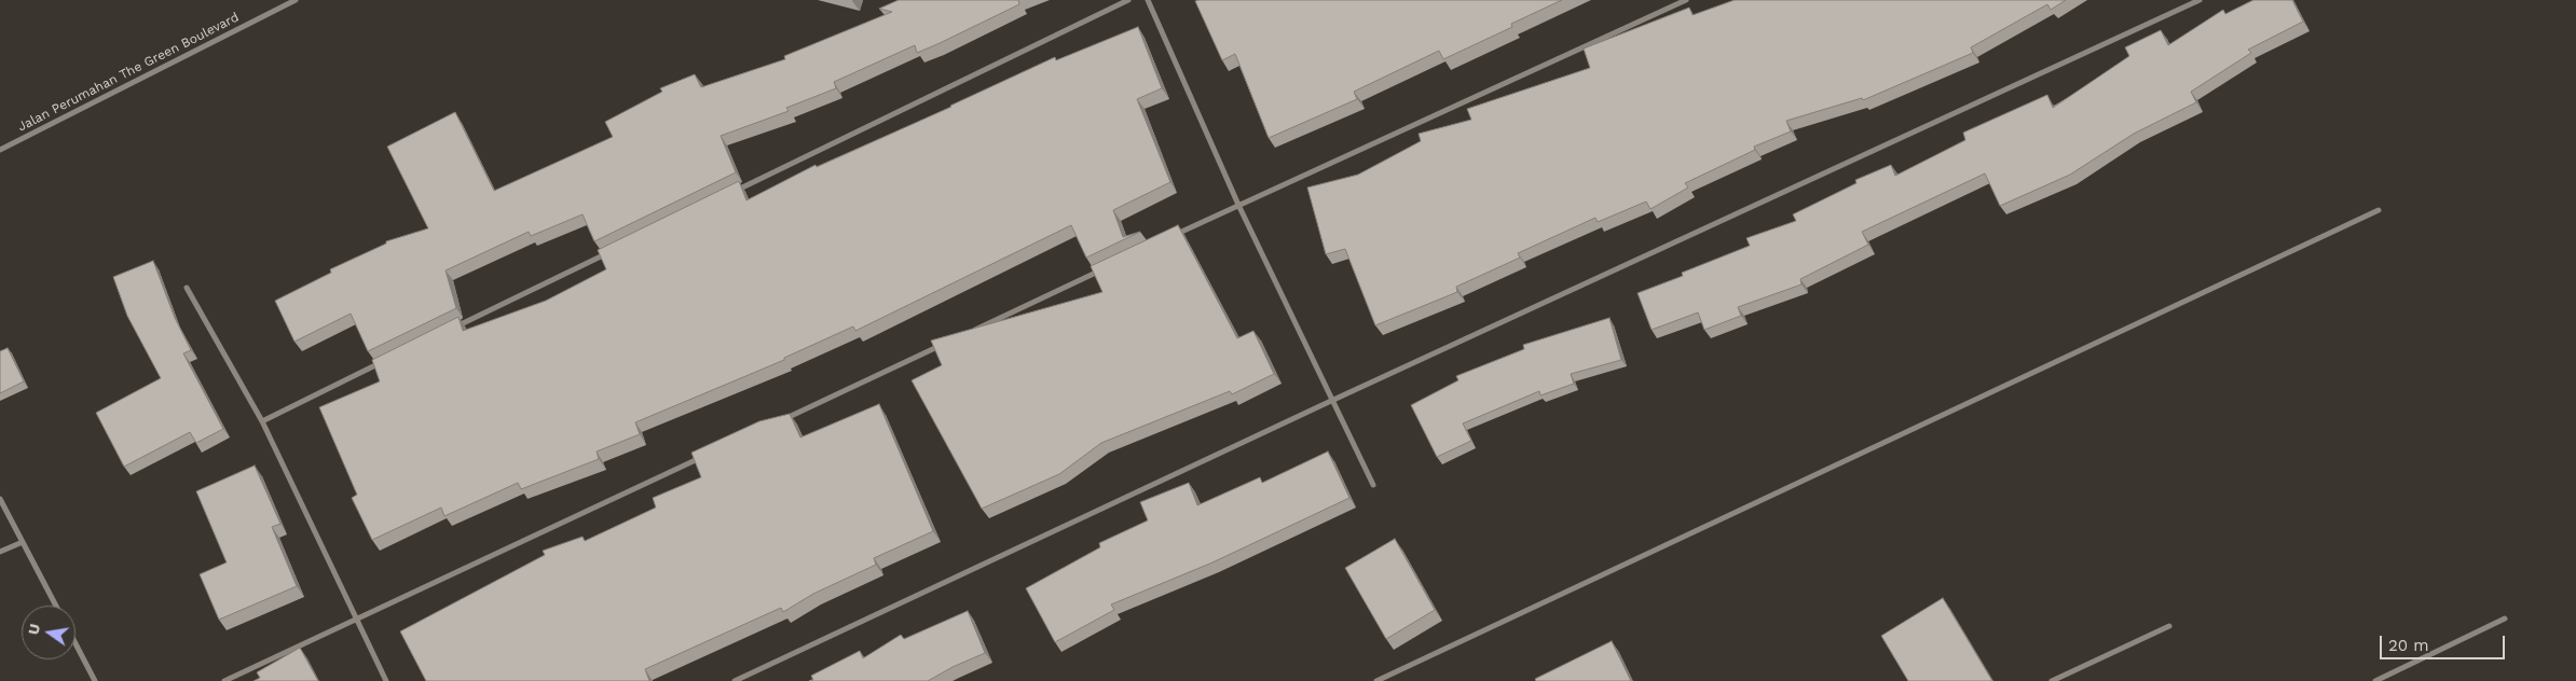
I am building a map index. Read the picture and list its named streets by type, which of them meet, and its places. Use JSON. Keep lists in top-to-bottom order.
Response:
{
  "streets": {
    "street": ["Jalan Perumahan The Green Boulevard"]
  },
  "scale_bar": "20 m",
  "north": "left"
}
